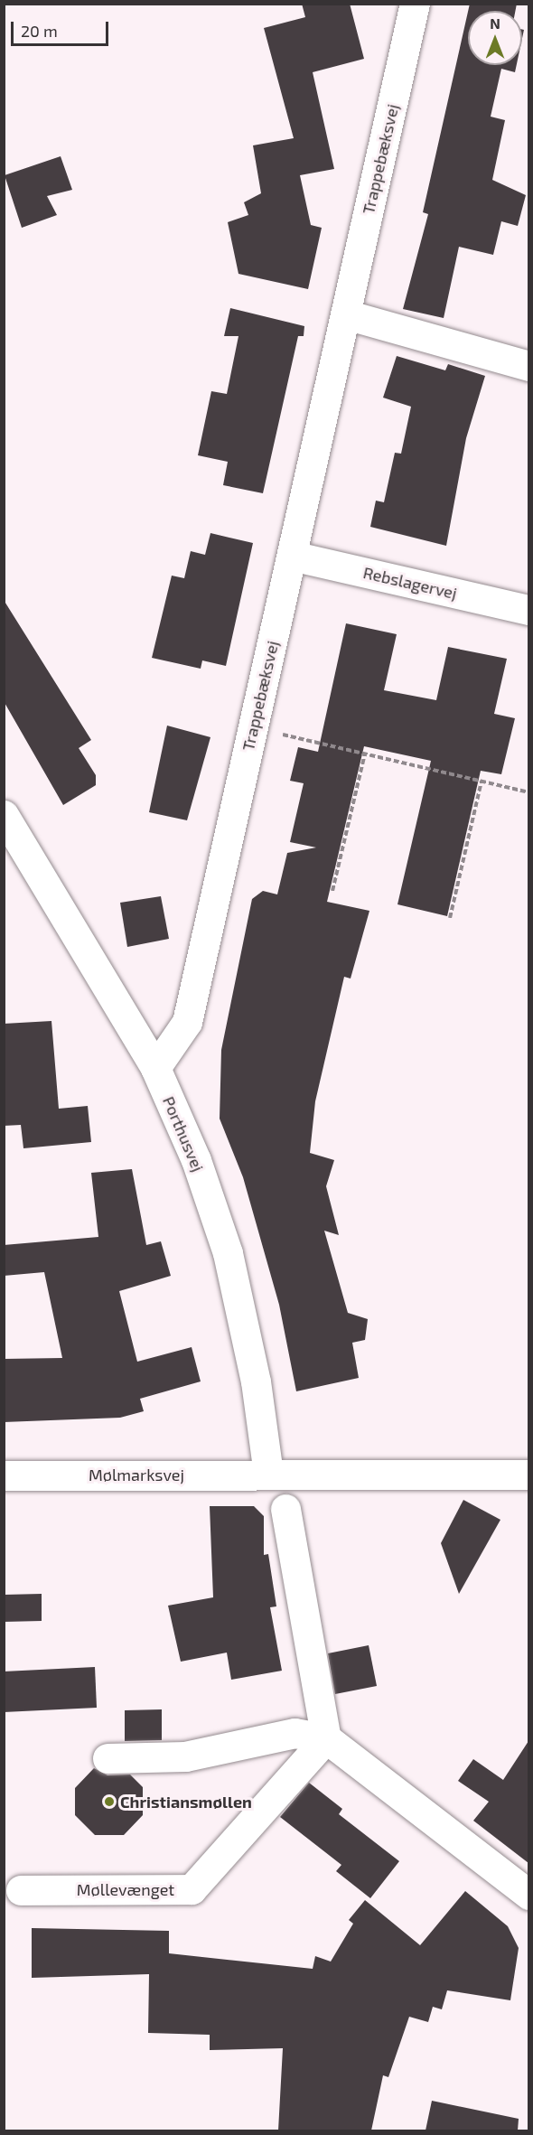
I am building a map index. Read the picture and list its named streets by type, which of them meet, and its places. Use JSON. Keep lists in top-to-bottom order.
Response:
{
  "streets": {
    "street": [
      "Trappebæksvej",
      "Rebslagervej",
      "Porthusvej",
      "Mølmarksvej",
      "Møllevænget"
    ]
  },
  "crossings": [
    ["Trappebæksvej", "Rebslagervej"],
    ["Trappebæksvej", "Porthusvej"],
    ["Porthusvej", "Mølmarksvej"]
  ],
  "places": ["Christiansmøllen"],
  "scale_bar": "20 m",
  "north": "top"
}
